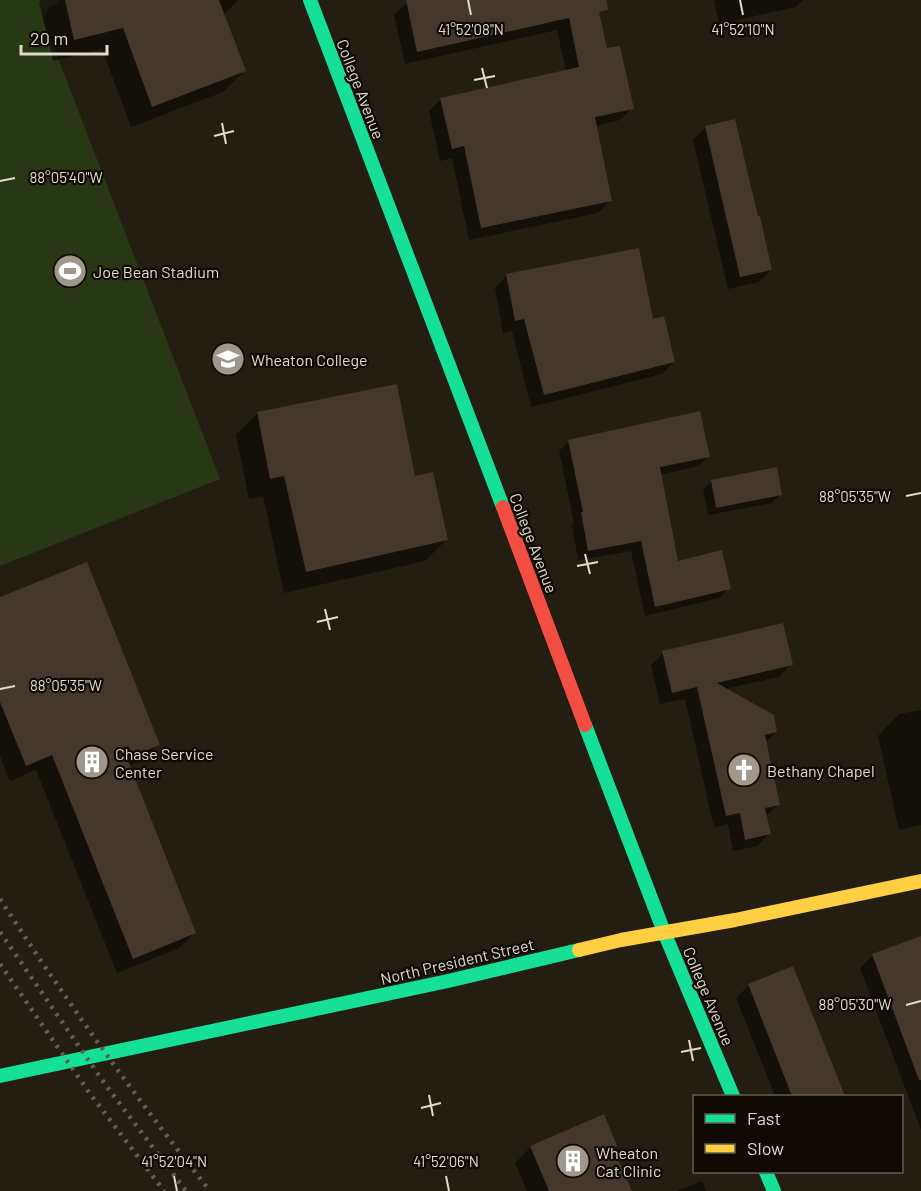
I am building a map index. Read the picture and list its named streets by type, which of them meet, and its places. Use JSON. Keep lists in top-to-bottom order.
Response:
{
  "streets": {
    "street": ["College Avenue", "North President Street"]
  },
  "crossings": [
    ["College Avenue", "North President Street"]
  ],
  "places": {
    "sports": ["Joe Bean Stadium"],
    "school or university": ["Wheaton College"],
    "building": ["Chase Service Center", "Wheaton Cat Clinic"],
    "church": ["Bethany Chapel"]
  },
  "legend": ["Fast", "Slow"],
  "scale_bar": "20 m",
  "coordinates": [
    "41°52'08\"N",
    "41°52'10\"N",
    "88°05'40\"W",
    "88°05'35\"W",
    "88°05'30\"W",
    "41°52'04\"N",
    "41°52'06\"N"
  ]
}
